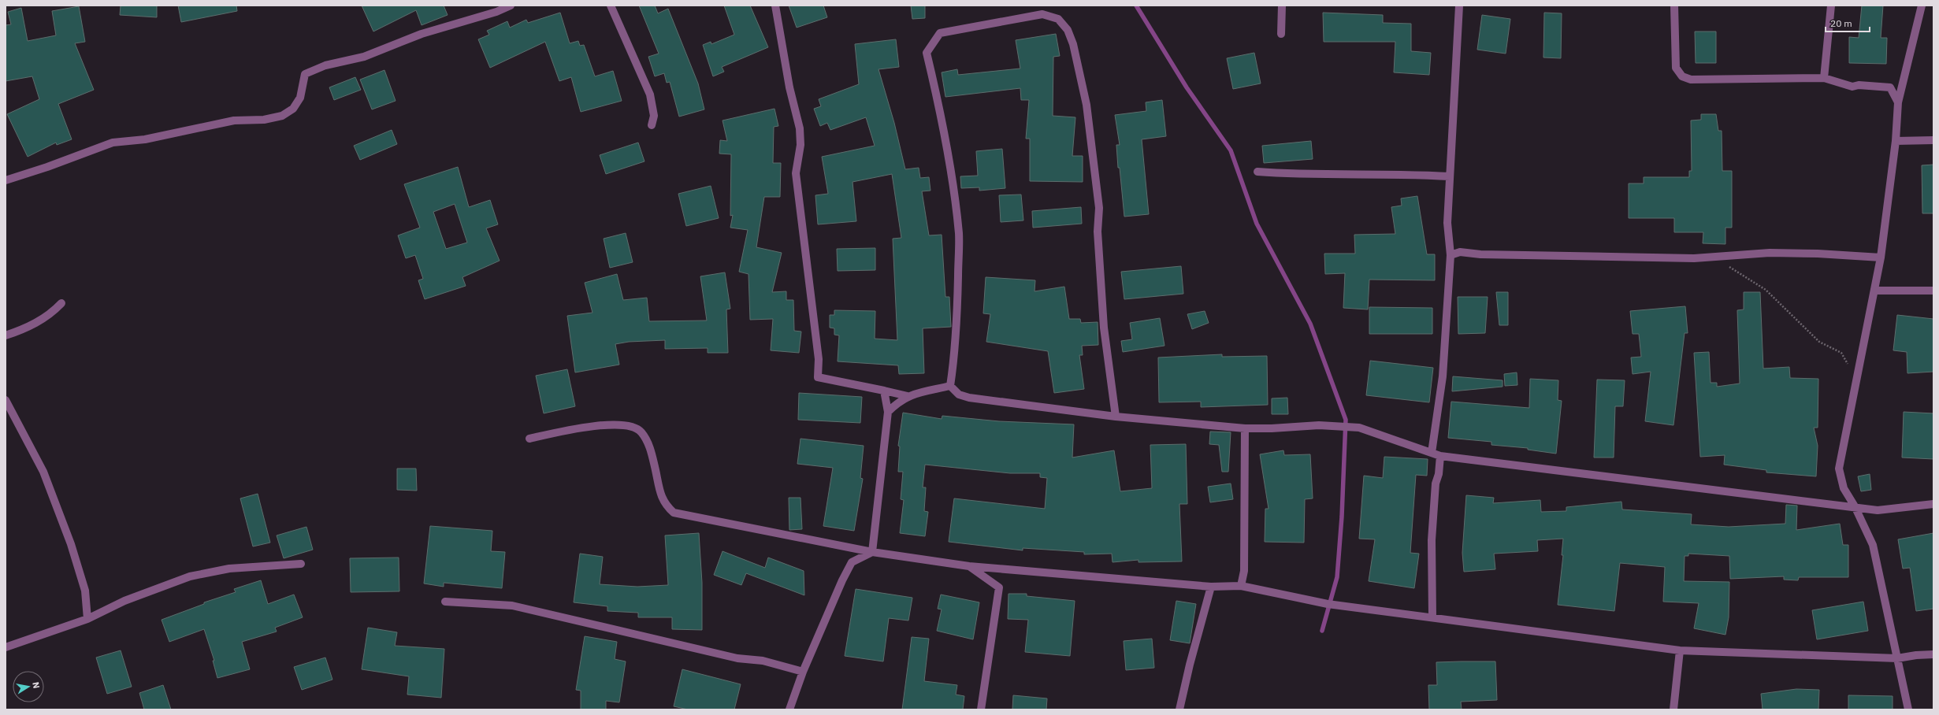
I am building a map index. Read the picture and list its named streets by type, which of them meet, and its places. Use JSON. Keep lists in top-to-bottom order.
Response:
{
  "scale_bar": "20 m",
  "north": "right"
}
